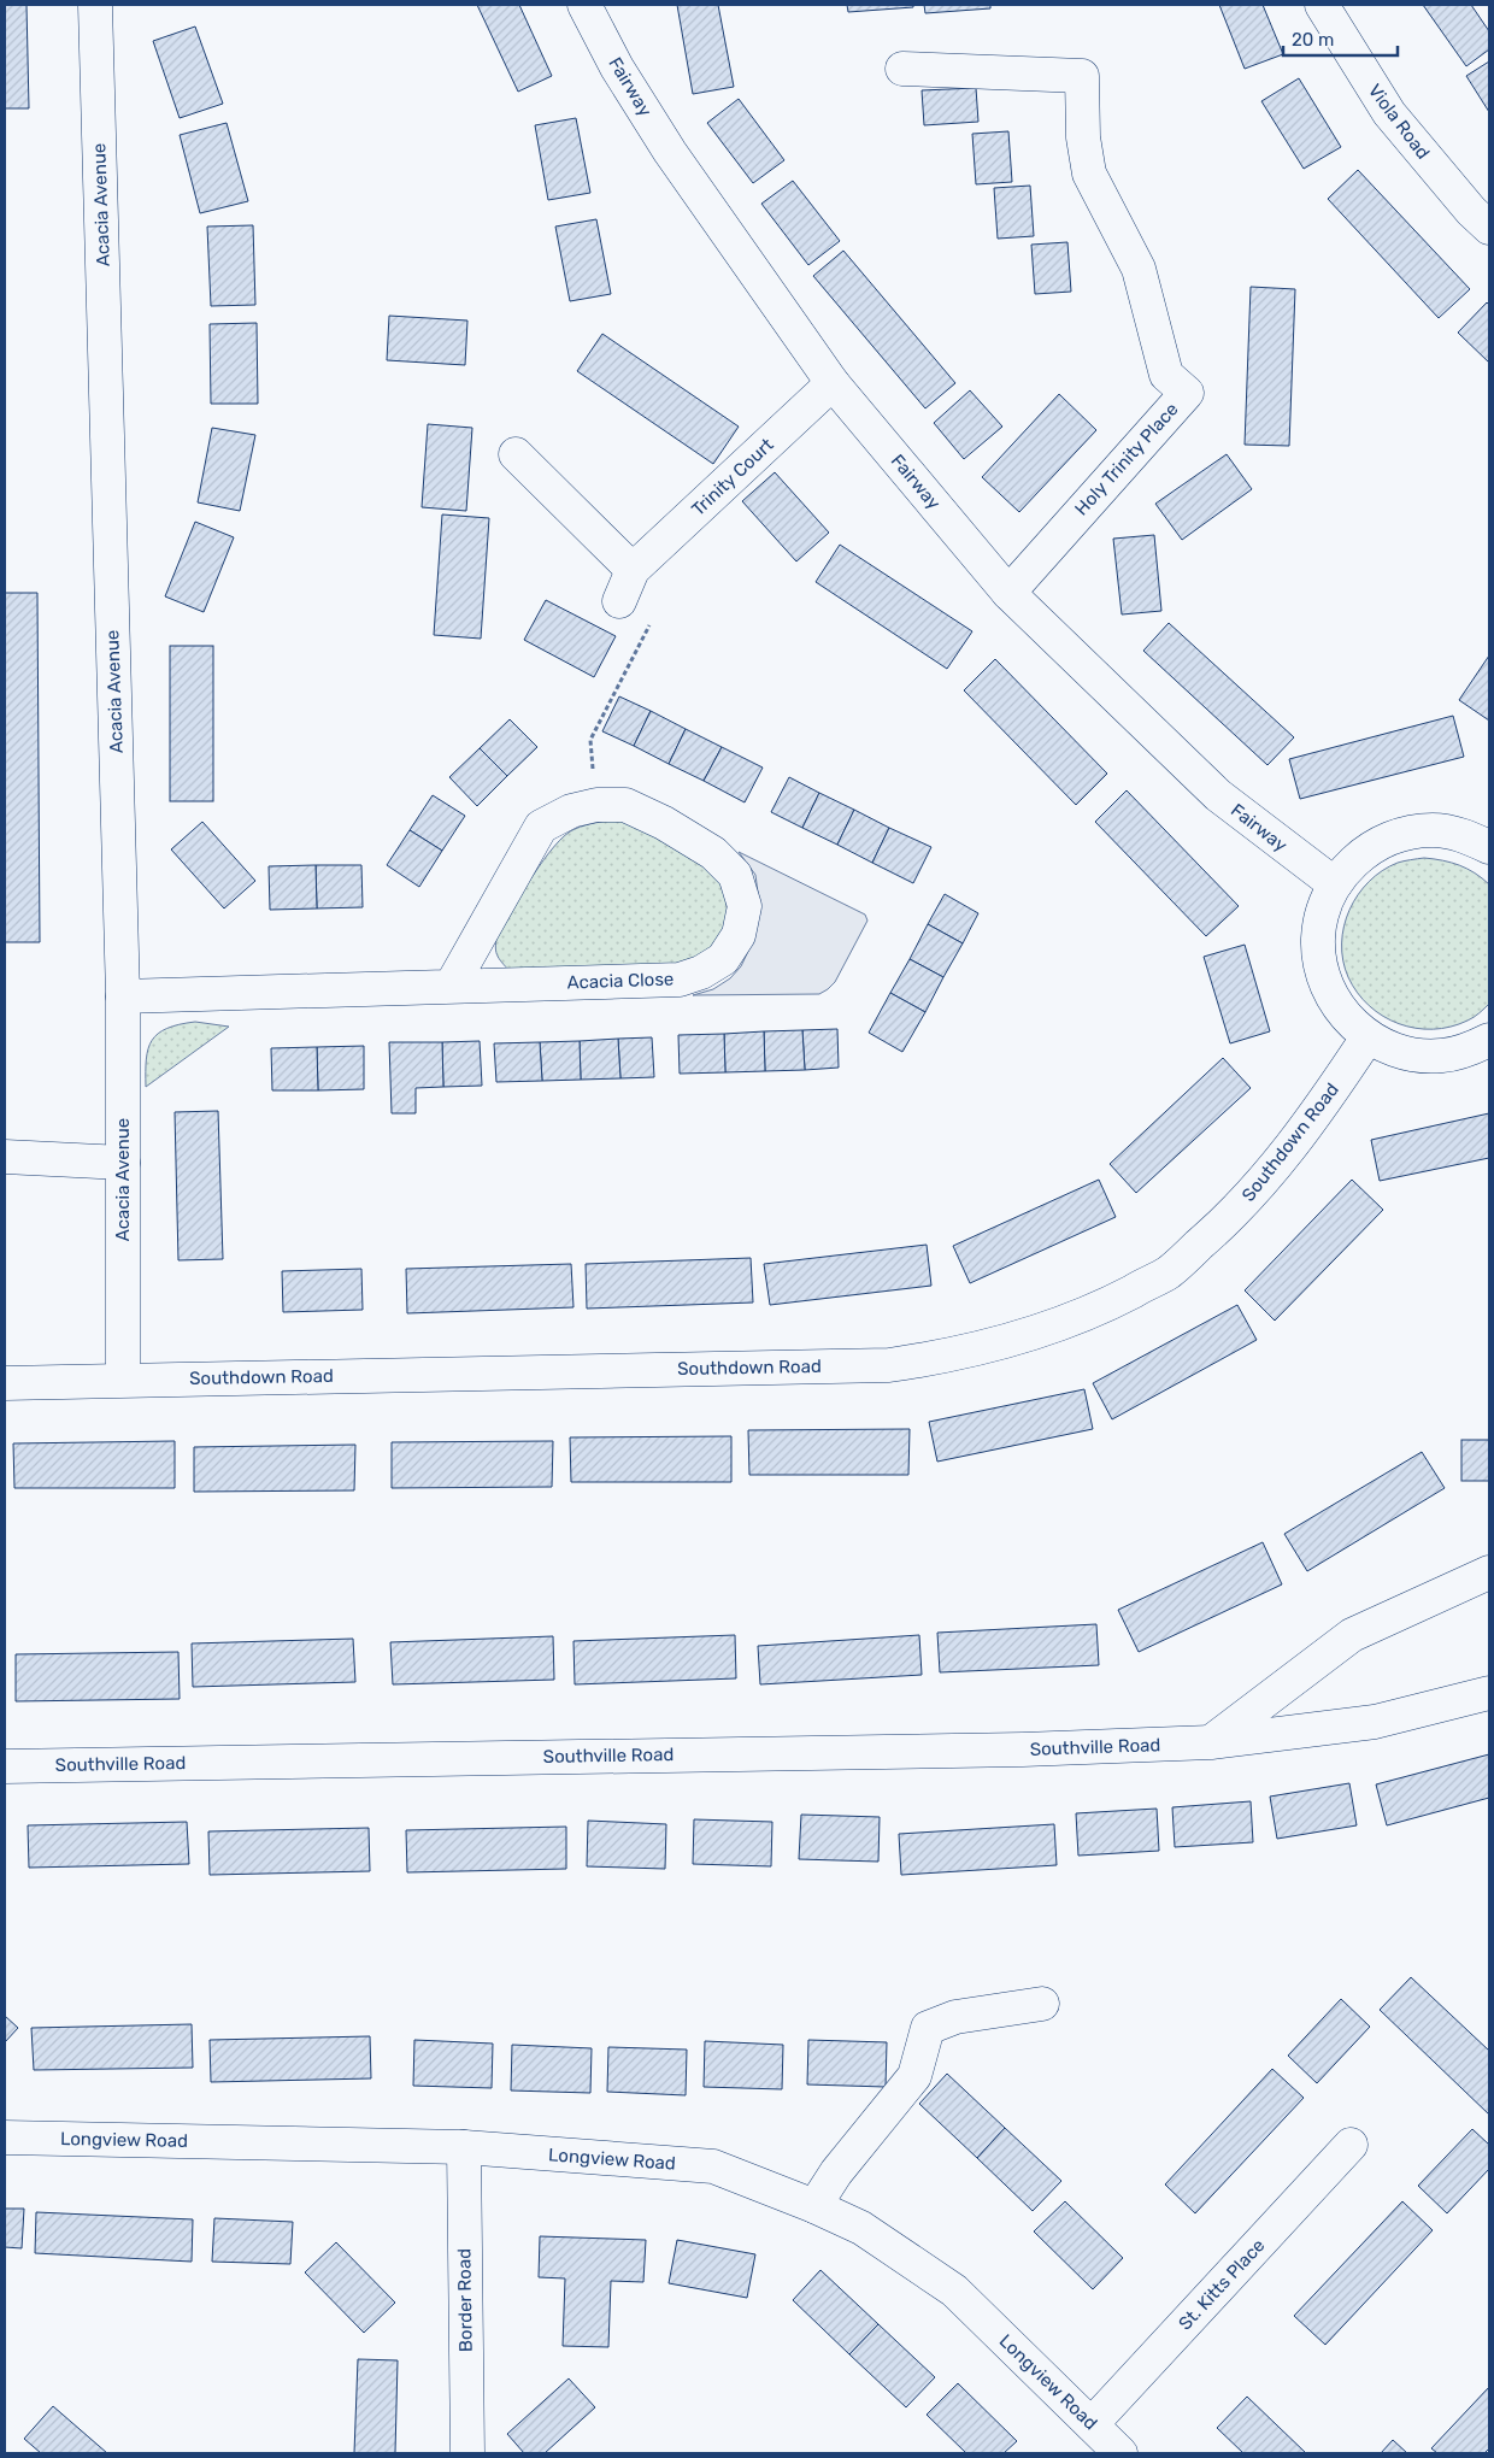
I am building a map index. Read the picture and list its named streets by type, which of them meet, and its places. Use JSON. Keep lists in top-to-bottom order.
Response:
{
  "streets": {
    "street": [
      "Fairway",
      "Viola Road",
      "Acacia Avenue",
      "Holy Trinity Place",
      "Trinity Court",
      "Acacia Close",
      "Southdown Road",
      "Southville Road",
      "Longview Road",
      "St. Kitts Place",
      "Border Road"
    ]
  },
  "crossings": [
    ["Fairway", "Holy Trinity Place"],
    ["Fairway", "Trinity Court"],
    ["Acacia Avenue", "Acacia Close"],
    ["Acacia Avenue", "Southdown Road"],
    ["Longview Road", "St. Kitts Place"],
    ["Longview Road", "Border Road"]
  ],
  "scale_bar": "20 m"
}
